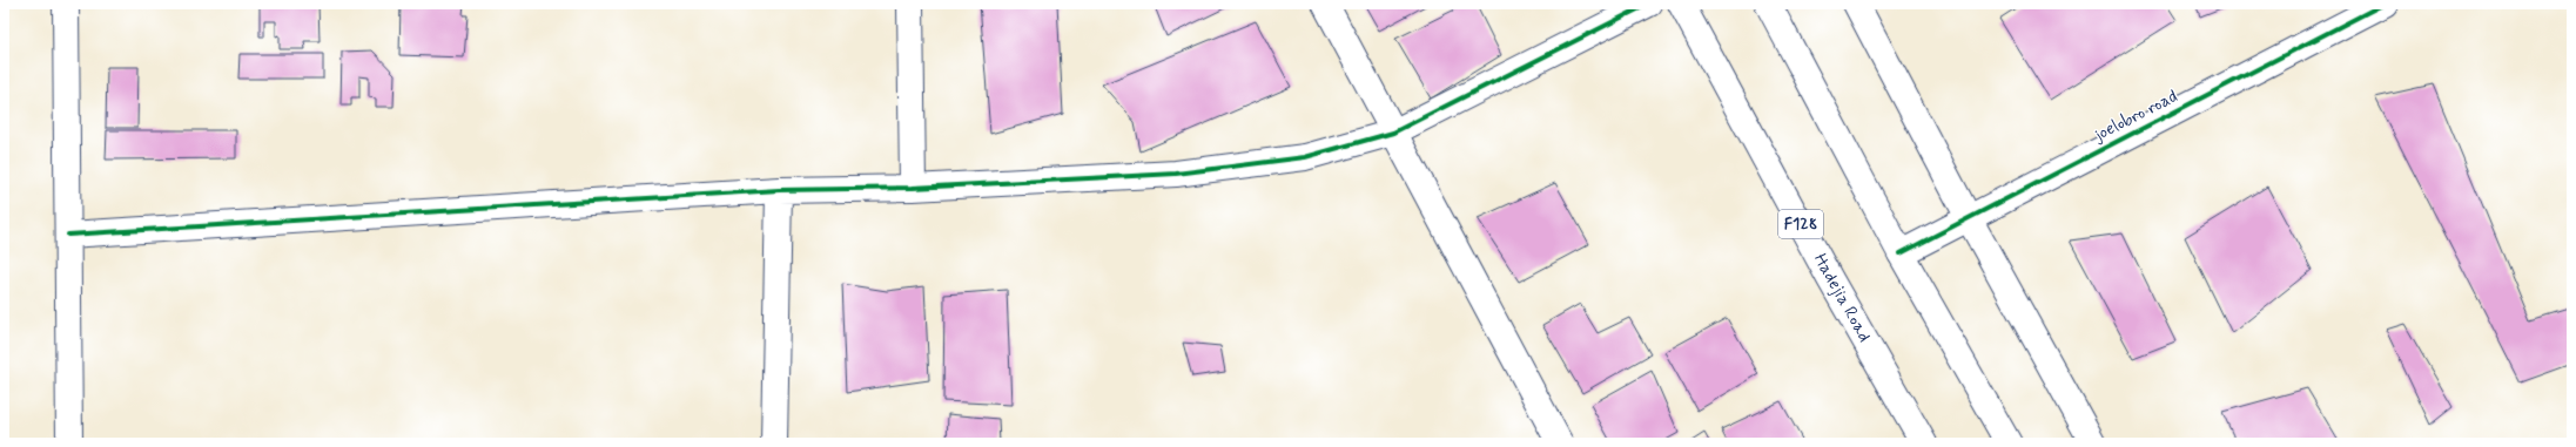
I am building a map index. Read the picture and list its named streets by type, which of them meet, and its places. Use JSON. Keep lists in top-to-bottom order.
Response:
{
  "streets": {
    "street": ["joelobro road", "F128", "Hadejia Road"]
  }
}
